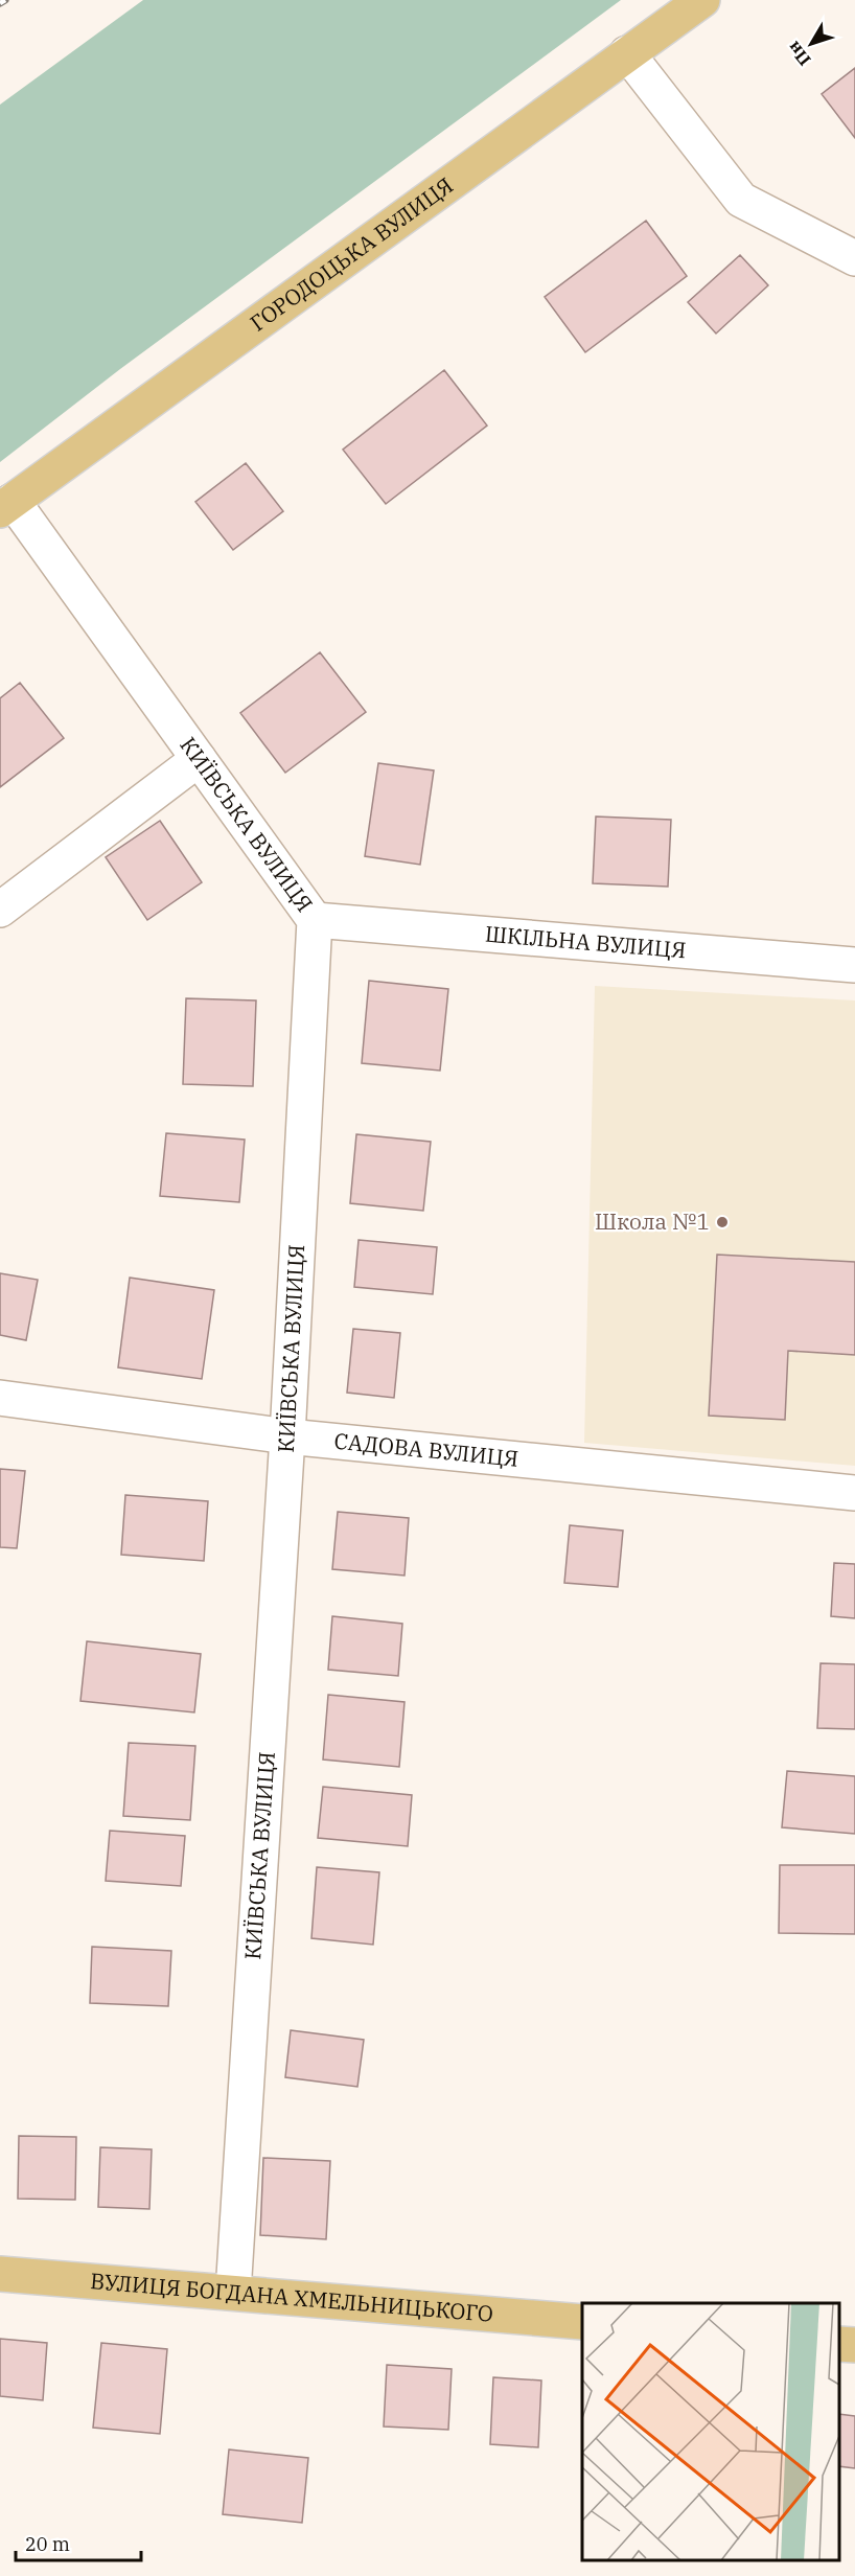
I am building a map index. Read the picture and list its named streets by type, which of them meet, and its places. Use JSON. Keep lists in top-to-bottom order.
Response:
{
  "streets": {
    "main road": ["ГОРОДОЦЬКА ВУЛИЦЯ", "ВУЛИЦЯ БОГДАНА ХМЕЛЬНИЦЬКОГО"],
    "street": ["КИЇВСЬКА ВУЛИЦЯ", "ШКІЛЬНА ВУЛИЦЯ", "САДОВА ВУЛИЦЯ"]
  },
  "crossings": [
    ["ГОРОДОЦЬКА ВУЛИЦЯ", "КИЇВСЬКА ВУЛИЦЯ"],
    ["КИЇВСЬКА ВУЛИЦЯ", "ШКІЛЬНА ВУЛИЦЯ"],
    ["КИЇВСЬКА ВУЛИЦЯ", "САДОВА ВУЛИЦЯ"],
    ["КИЇВСЬКА ВУЛИЦЯ", "ВУЛИЦЯ БОГДАНА ХМЕЛЬНИЦЬКОГО"]
  ],
  "places": ["Школа №1"],
  "scale_bar": "20 m",
  "north": "bottom left"
}
